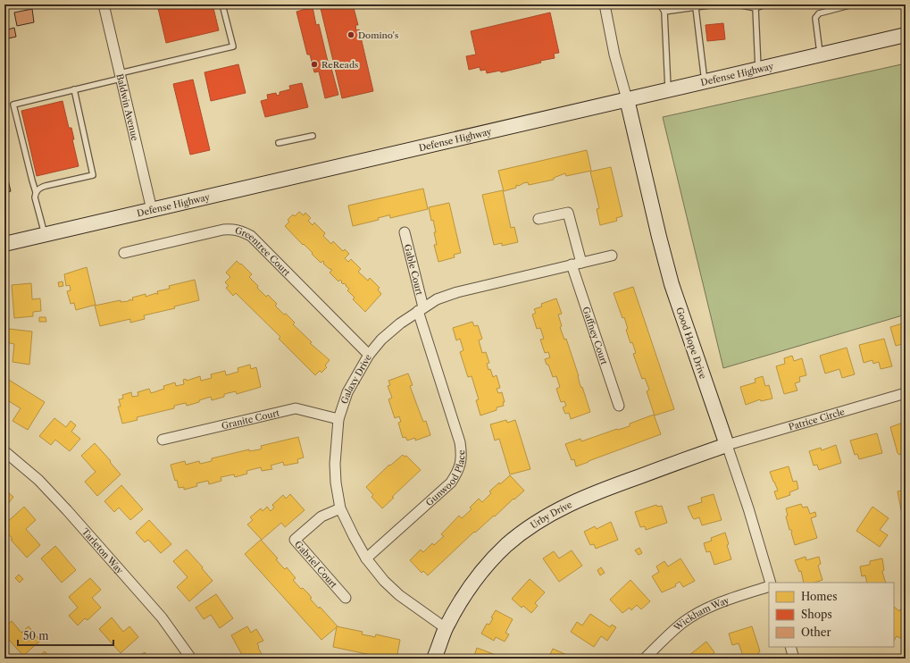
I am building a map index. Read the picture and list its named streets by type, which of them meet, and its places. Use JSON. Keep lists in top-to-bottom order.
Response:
{
  "streets": {
    "main road": ["Defense Highway", "Good Hope Drive", "Urby Drive"],
    "street": [
      "Baldwin Avenue",
      "Greentree Court",
      "Gable Court",
      "Gaffney Court",
      "Galaxy Drive",
      "Granite Court",
      "Patrice Circle",
      "Gunwood Place",
      "Tarleton Way",
      "Gabriel Court",
      "Wickham Way"
    ]
  },
  "crossings": [
    ["Defense Highway", "Baldwin Avenue"],
    ["Defense Highway", "Good Hope Drive"],
    ["Greentree Court", "Galaxy Drive"],
    ["Gable Court", "Galaxy Drive"],
    ["Gable Court", "Gunwood Place"],
    ["Gaffney Court", "Galaxy Drive"],
    ["Good Hope Drive", "Patrice Circle"],
    ["Good Hope Drive", "Urby Drive"],
    ["Galaxy Drive", "Granite Court"],
    ["Galaxy Drive", "Gunwood Place"],
    ["Galaxy Drive", "Urby Drive"],
    ["Galaxy Drive", "Gabriel Court"],
    ["Patrice Circle", "Urby Drive"]
  ],
  "places": ["Domino's", "ReReads"],
  "legend": ["Homes", "Shops", "Other"],
  "scale_bar": "50 m"
}
